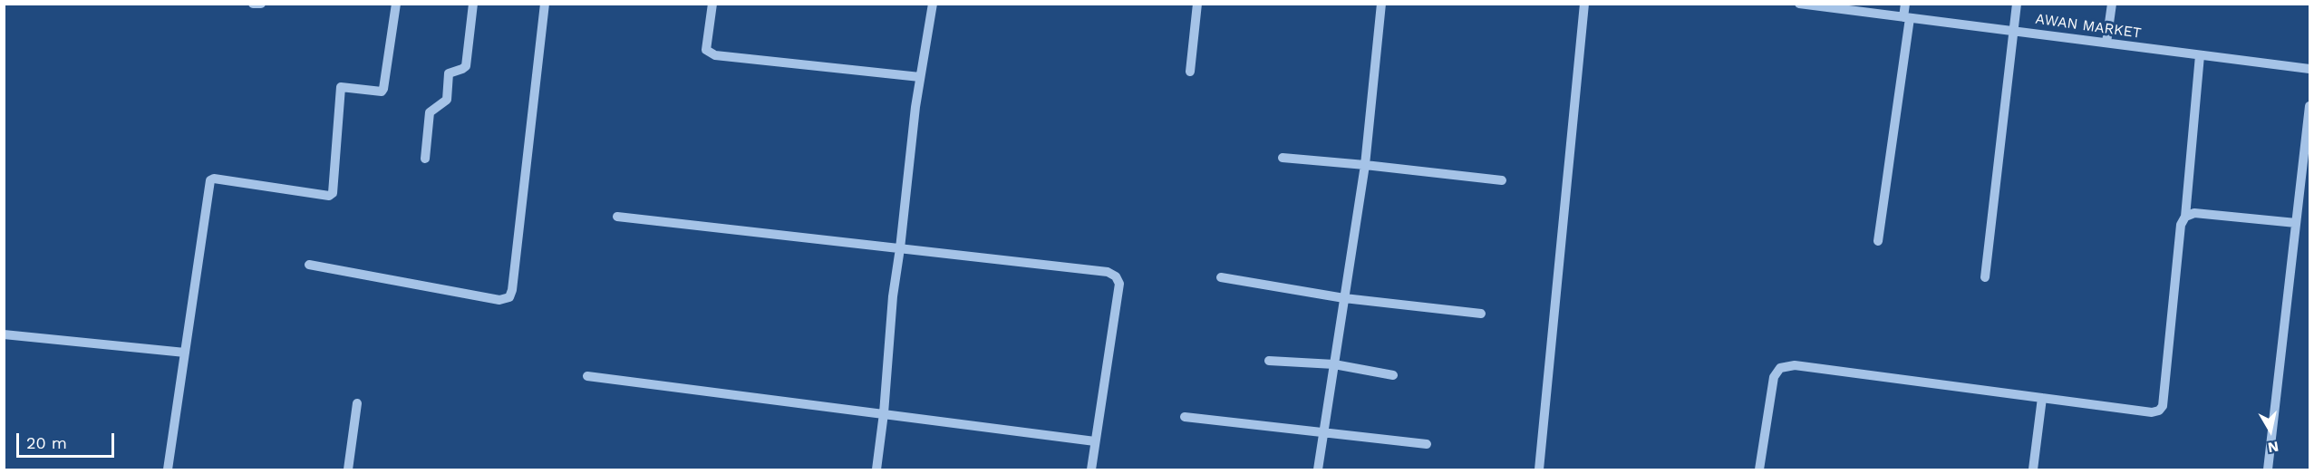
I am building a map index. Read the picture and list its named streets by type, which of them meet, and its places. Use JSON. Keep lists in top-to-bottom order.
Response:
{
  "streets": {
    "street": ["AWAN MARKET"]
  },
  "scale_bar": "20 m",
  "north": "bottom"
}
